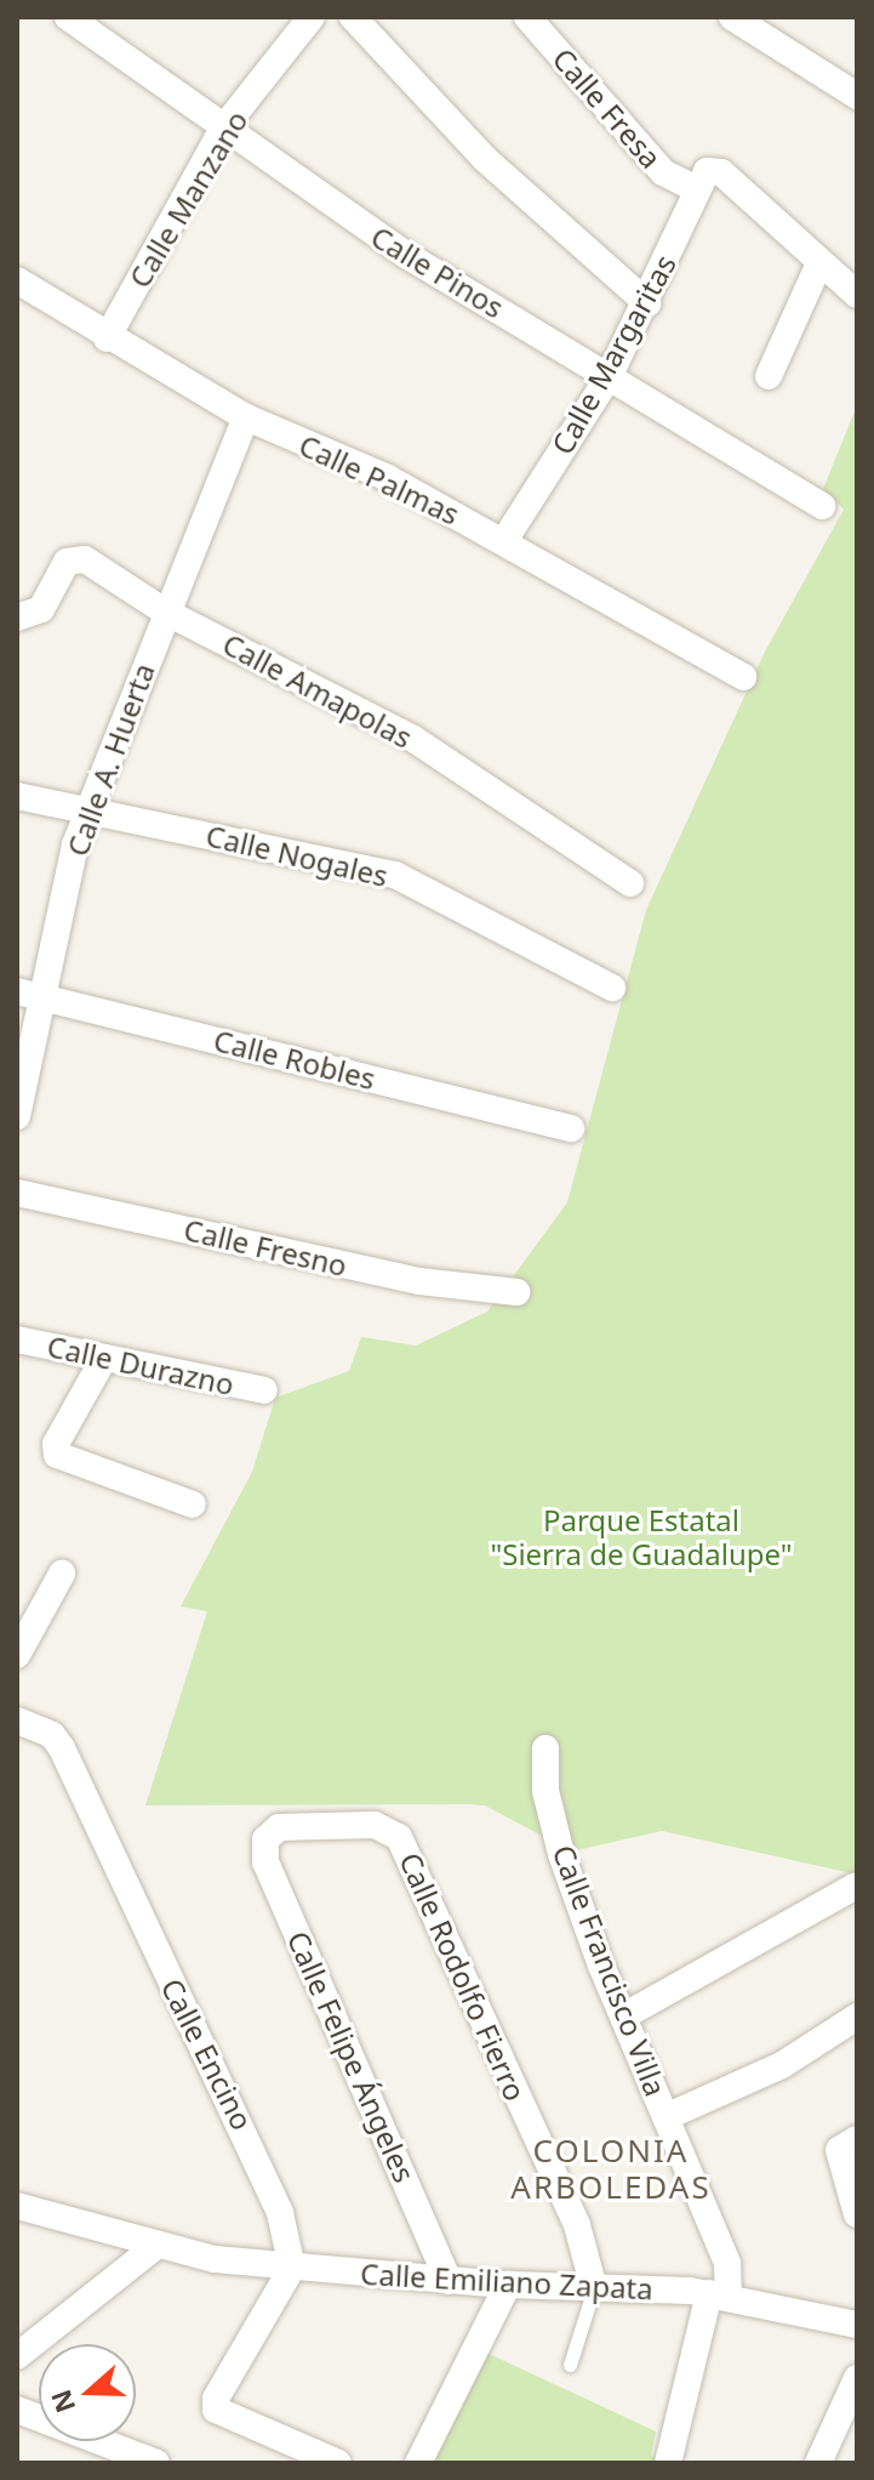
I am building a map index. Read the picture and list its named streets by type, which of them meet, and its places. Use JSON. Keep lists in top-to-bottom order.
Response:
{
  "streets": {
    "street": [
      "Calle Fresa",
      "Calle Manzano",
      "Calle Pinos",
      "Calle Margaritas",
      "Calle Palmas",
      "Calle Amapolas",
      "Calle A. Huerta",
      "Calle Nogales",
      "Calle Robles",
      "Calle Fresno",
      "Calle Durazno",
      "Calle Francisco Villa",
      "Calle Rodolfo Fierro",
      "Calle Encino",
      "Calle Felipe Ángeles",
      "Calle Emiliano Zapata"
    ]
  },
  "crossings": [
    ["Calle Fresa", "Calle Margaritas"],
    ["Calle Manzano", "Calle Pinos"],
    ["Calle Manzano", "Calle Palmas"],
    ["Calle Pinos", "Calle Margaritas"],
    ["Calle Margaritas", "Calle Palmas"],
    ["Calle Palmas", "Calle A. Huerta"],
    ["Calle Amapolas", "Calle A. Huerta"],
    ["Calle A. Huerta", "Calle Nogales"],
    ["Calle A. Huerta", "Calle Robles"],
    ["Calle Francisco Villa", "Calle Emiliano Zapata"],
    ["Calle Rodolfo Fierro", "Calle Felipe Ángeles"],
    ["Calle Rodolfo Fierro", "Calle Emiliano Zapata"],
    ["Calle Encino", "Calle Emiliano Zapata"],
    ["Calle Felipe Ángeles", "Calle Emiliano Zapata"]
  ],
  "districts": ["COLONIA ARBOLEDAS"],
  "parks": ["Parque Estatal \"Sierra de Guadalupe\""],
  "north": "left"
}
